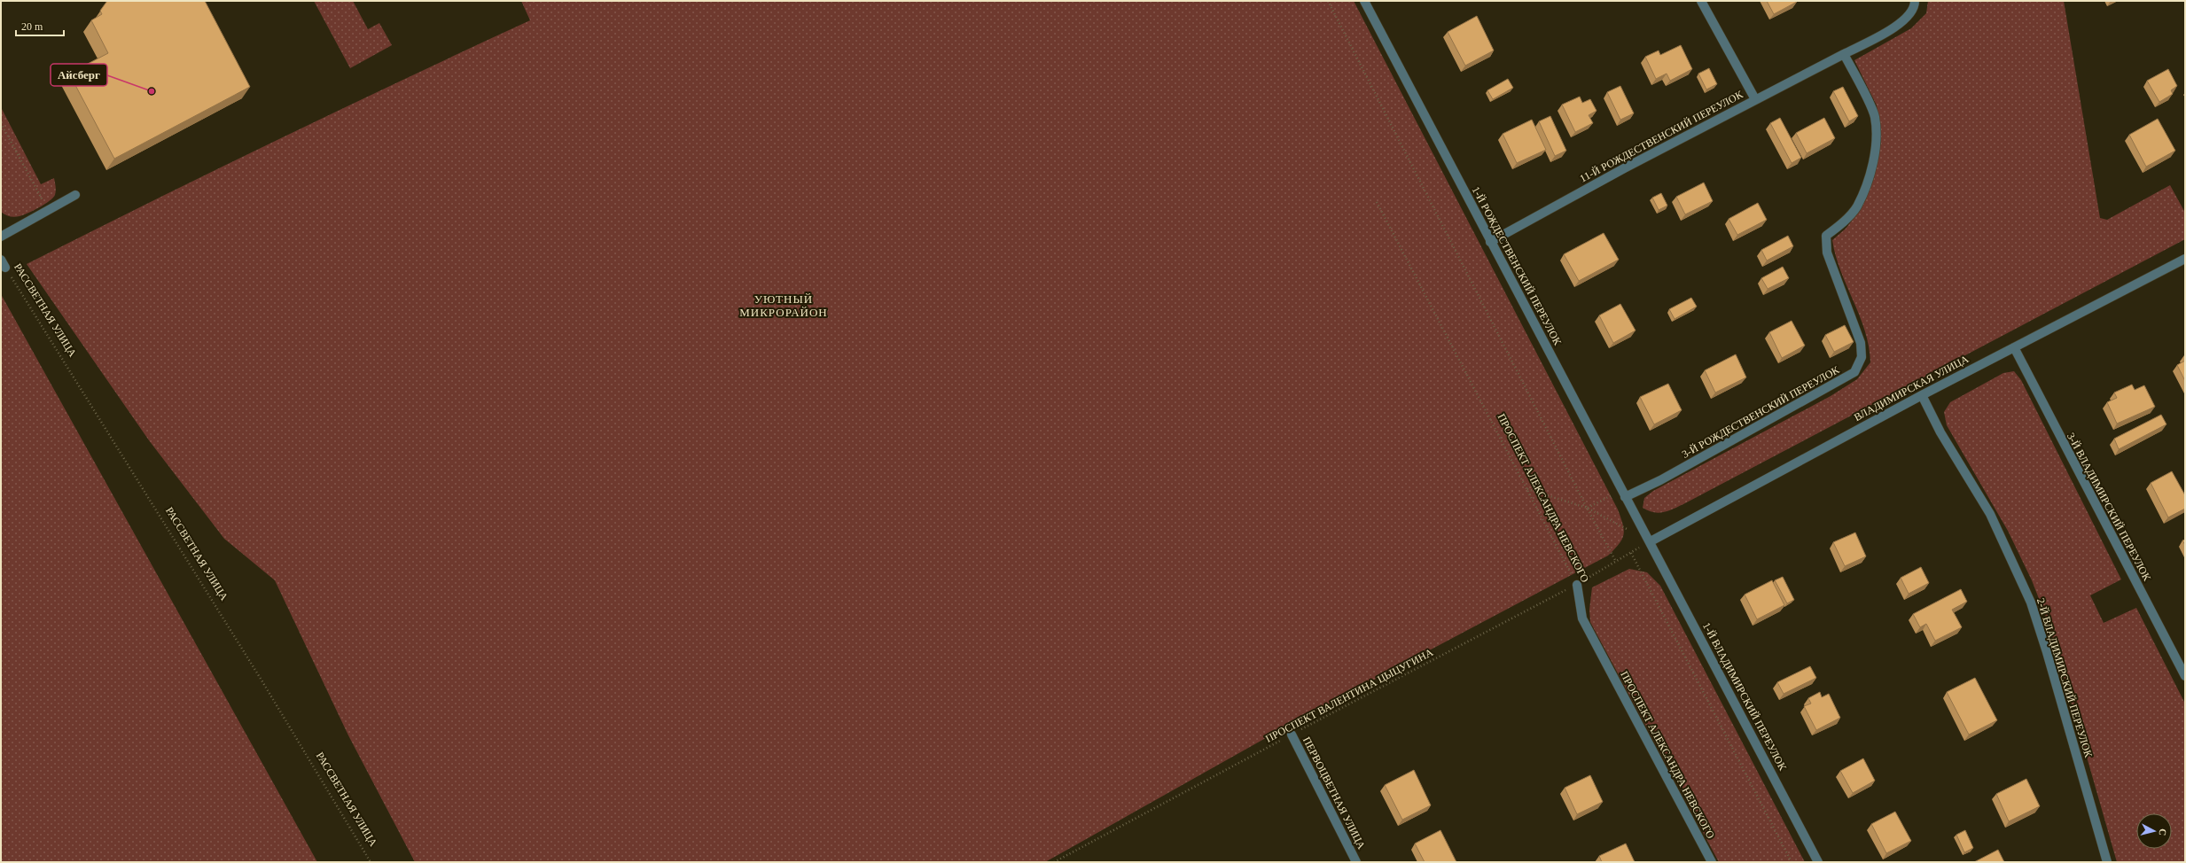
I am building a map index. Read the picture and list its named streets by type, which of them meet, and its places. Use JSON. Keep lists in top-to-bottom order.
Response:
{
  "streets": {
    "street": [
      "11-Й РОЖДЕСТВЕНСКИЙ ПЕРЕУЛОК",
      "1-Й РОЖДЕСТВЕНСКИЙ ПЕРЕУЛОК",
      "РАССВЕТНАЯ УЛИЦА",
      "ВЛАДИМИРСКАЯ УЛИЦА",
      "3-Й РОЖДЕСТВЕНСКИЙ ПЕРЕУЛОК",
      "ПРОСПЕКТ АЛЕКСАНДРА НЕВСКОГО",
      "3-Й ВЛАДИМИРСКИЙ ПЕРЕУЛОК",
      "2-Й ВЛАДИМИРСКИЙ ПЕРЕУЛОК",
      "1-Й ВЛАДИМИРСКИЙ ПЕРЕУЛОК",
      "ПЕРВОЦВЕТНАЯ УЛИЦА"
    ],
    "path": ["ПРОСПЕКТ ВАЛЕНТИНА ЦЫЦУГИНА"]
  },
  "crossings": [
    ["11-Й РОЖДЕСТВЕНСКИЙ ПЕРЕУЛОК", "1-Й РОЖДЕСТВЕНСКИЙ ПЕРЕУЛОК"],
    ["11-Й РОЖДЕСТВЕНСКИЙ ПЕРЕУЛОК", "3-Й РОЖДЕСТВЕНСКИЙ ПЕРЕУЛОК"],
    ["1-Й РОЖДЕСТВЕНСКИЙ ПЕРЕУЛОК", "ВЛАДИМИРСКАЯ УЛИЦА"],
    ["1-Й РОЖДЕСТВЕНСКИЙ ПЕРЕУЛОК", "3-Й РОЖДЕСТВЕНСКИЙ ПЕРЕУЛОК"],
    ["1-Й РОЖДЕСТВЕНСКИЙ ПЕРЕУЛОК", "ПРОСПЕКТ ВАЛЕНТИНА ЦЫЦУГИНА"],
    ["1-Й РОЖДЕСТВЕНСКИЙ ПЕРЕУЛОК", "1-Й ВЛАДИМИРСКИЙ ПЕРЕУЛОК"],
    ["ВЛАДИМИРСКАЯ УЛИЦА", "3-Й ВЛАДИМИРСКИЙ ПЕРЕУЛОК"],
    ["ВЛАДИМИРСКАЯ УЛИЦА", "2-Й ВЛАДИМИРСКИЙ ПЕРЕУЛОК"],
    ["ВЛАДИМИРСКАЯ УЛИЦА", "ПРОСПЕКТ ВАЛЕНТИНА ЦЫЦУГИНА"],
    ["ВЛАДИМИРСКАЯ УЛИЦА", "1-Й ВЛАДИМИРСКИЙ ПЕРЕУЛОК"],
    ["ПРОСПЕКТ АЛЕКСАНДРА НЕВСКОГО", "ПРОСПЕКТ ВАЛЕНТИНА ЦЫЦУГИНА"],
    ["ПРОСПЕКТ ВАЛЕНТИНА ЦЫЦУГИНА", "1-Й ВЛАДИМИРСКИЙ ПЕРЕУЛОК"],
    ["ПРОСПЕКТ ВАЛЕНТИНА ЦЫЦУГИНА", "ПЕРВОЦВЕТНАЯ УЛИЦА"]
  ],
  "districts": ["УЮТНЫЙ МИКРОРАЙОН"],
  "places": ["Айсберг"],
  "scale_bar": "20 m",
  "north": "right"
}
